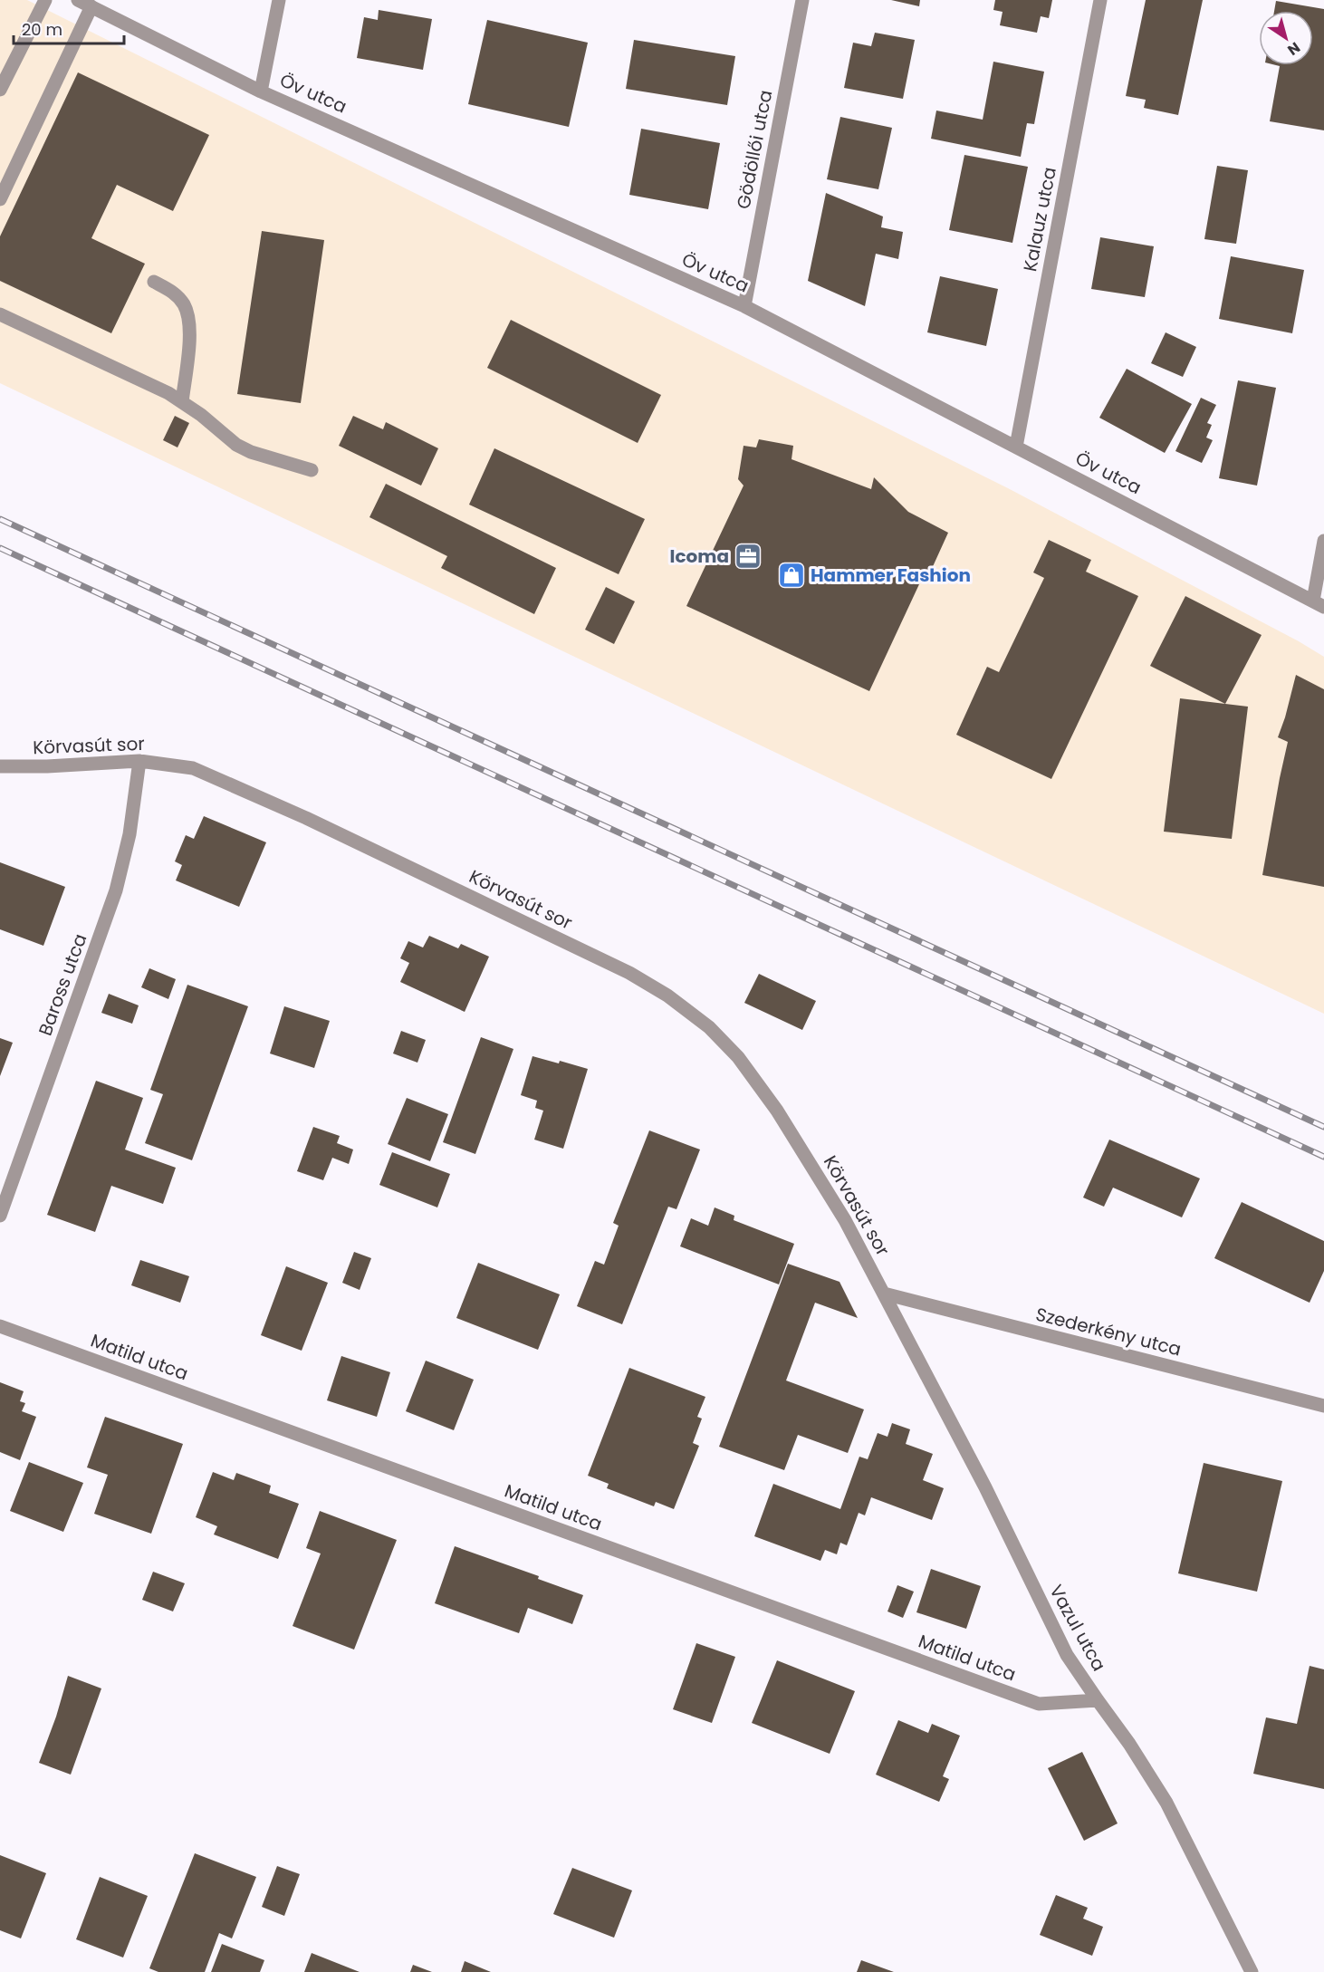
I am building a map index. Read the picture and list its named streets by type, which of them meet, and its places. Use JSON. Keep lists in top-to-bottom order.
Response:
{
  "streets": {
    "street": [
      "Öv utca",
      "Gödöllői utca",
      "Kalauz utca",
      "Körvasút sor",
      "Baross utca",
      "Szederkény utca",
      "Matild utca",
      "Vazul utca"
    ]
  },
  "crossings": [
    ["Öv utca", "Gödöllői utca"],
    ["Öv utca", "Kalauz utca"],
    ["Körvasút sor", "Baross utca"],
    ["Körvasút sor", "Szederkény utca"],
    ["Körvasút sor", "Vazul utca"],
    ["Szederkény utca", "Vazul utca"],
    ["Matild utca", "Vazul utca"]
  ],
  "places": {
    "office": ["Icoma"],
    "shop": ["Hammer Fashion"]
  },
  "scale_bar": "20 m",
  "north": "bottom right"
}
